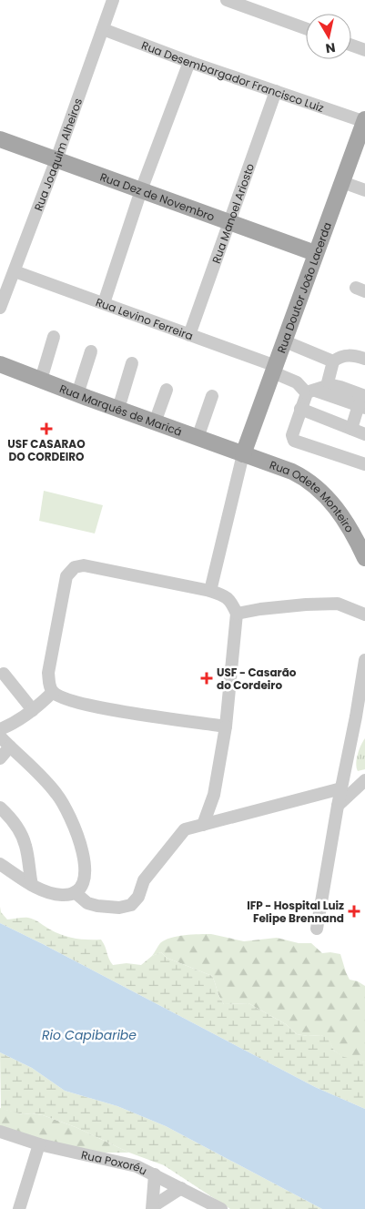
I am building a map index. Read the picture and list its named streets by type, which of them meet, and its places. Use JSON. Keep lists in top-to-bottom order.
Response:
{
  "streets": {
    "main road": [
      "Rua Dez de Novembro",
      "Rua Doutor João Lacerda",
      "Rua Marquês de Maricá",
      "Rua Odete Monteiro"
    ],
    "street": [
      "Rua Desembargador Francisco Luiz",
      "Rua Joaquim Alheiros",
      "Rua Manoel Ariosto",
      "Rua Levino Ferreira",
      "Rua Poxoréu"
    ]
  },
  "crossings": [
    ["Rua Desembargador Francisco Luiz", "Rua Joaquim Alheiros"],
    ["Rua Desembargador Francisco Luiz", "Rua Manoel Ariosto"],
    ["Rua Desembargador Francisco Luiz", "Rua Doutor João Lacerda"],
    ["Rua Joaquim Alheiros", "Rua Dez de Novembro"],
    ["Rua Joaquim Alheiros", "Rua Levino Ferreira"],
    ["Rua Dez de Novembro", "Rua Manoel Ariosto"],
    ["Rua Dez de Novembro", "Rua Doutor João Lacerda"],
    ["Rua Manoel Ariosto", "Rua Levino Ferreira"],
    ["Rua Doutor João Lacerda", "Rua Levino Ferreira"],
    ["Rua Doutor João Lacerda", "Rua Marquês de Maricá"],
    ["Rua Doutor João Lacerda", "Rua Odete Monteiro"],
    ["Rua Marquês de Maricá", "Rua Odete Monteiro"]
  ],
  "water": ["Rio Capibaribe"],
  "places": {
    "health": ["USF CASARAO DO CORDEIRO", "USF - Casarão do Cordeiro", "IFP - Hospital Luiz Felipe Brennand"]
  },
  "north": "bottom"
}
